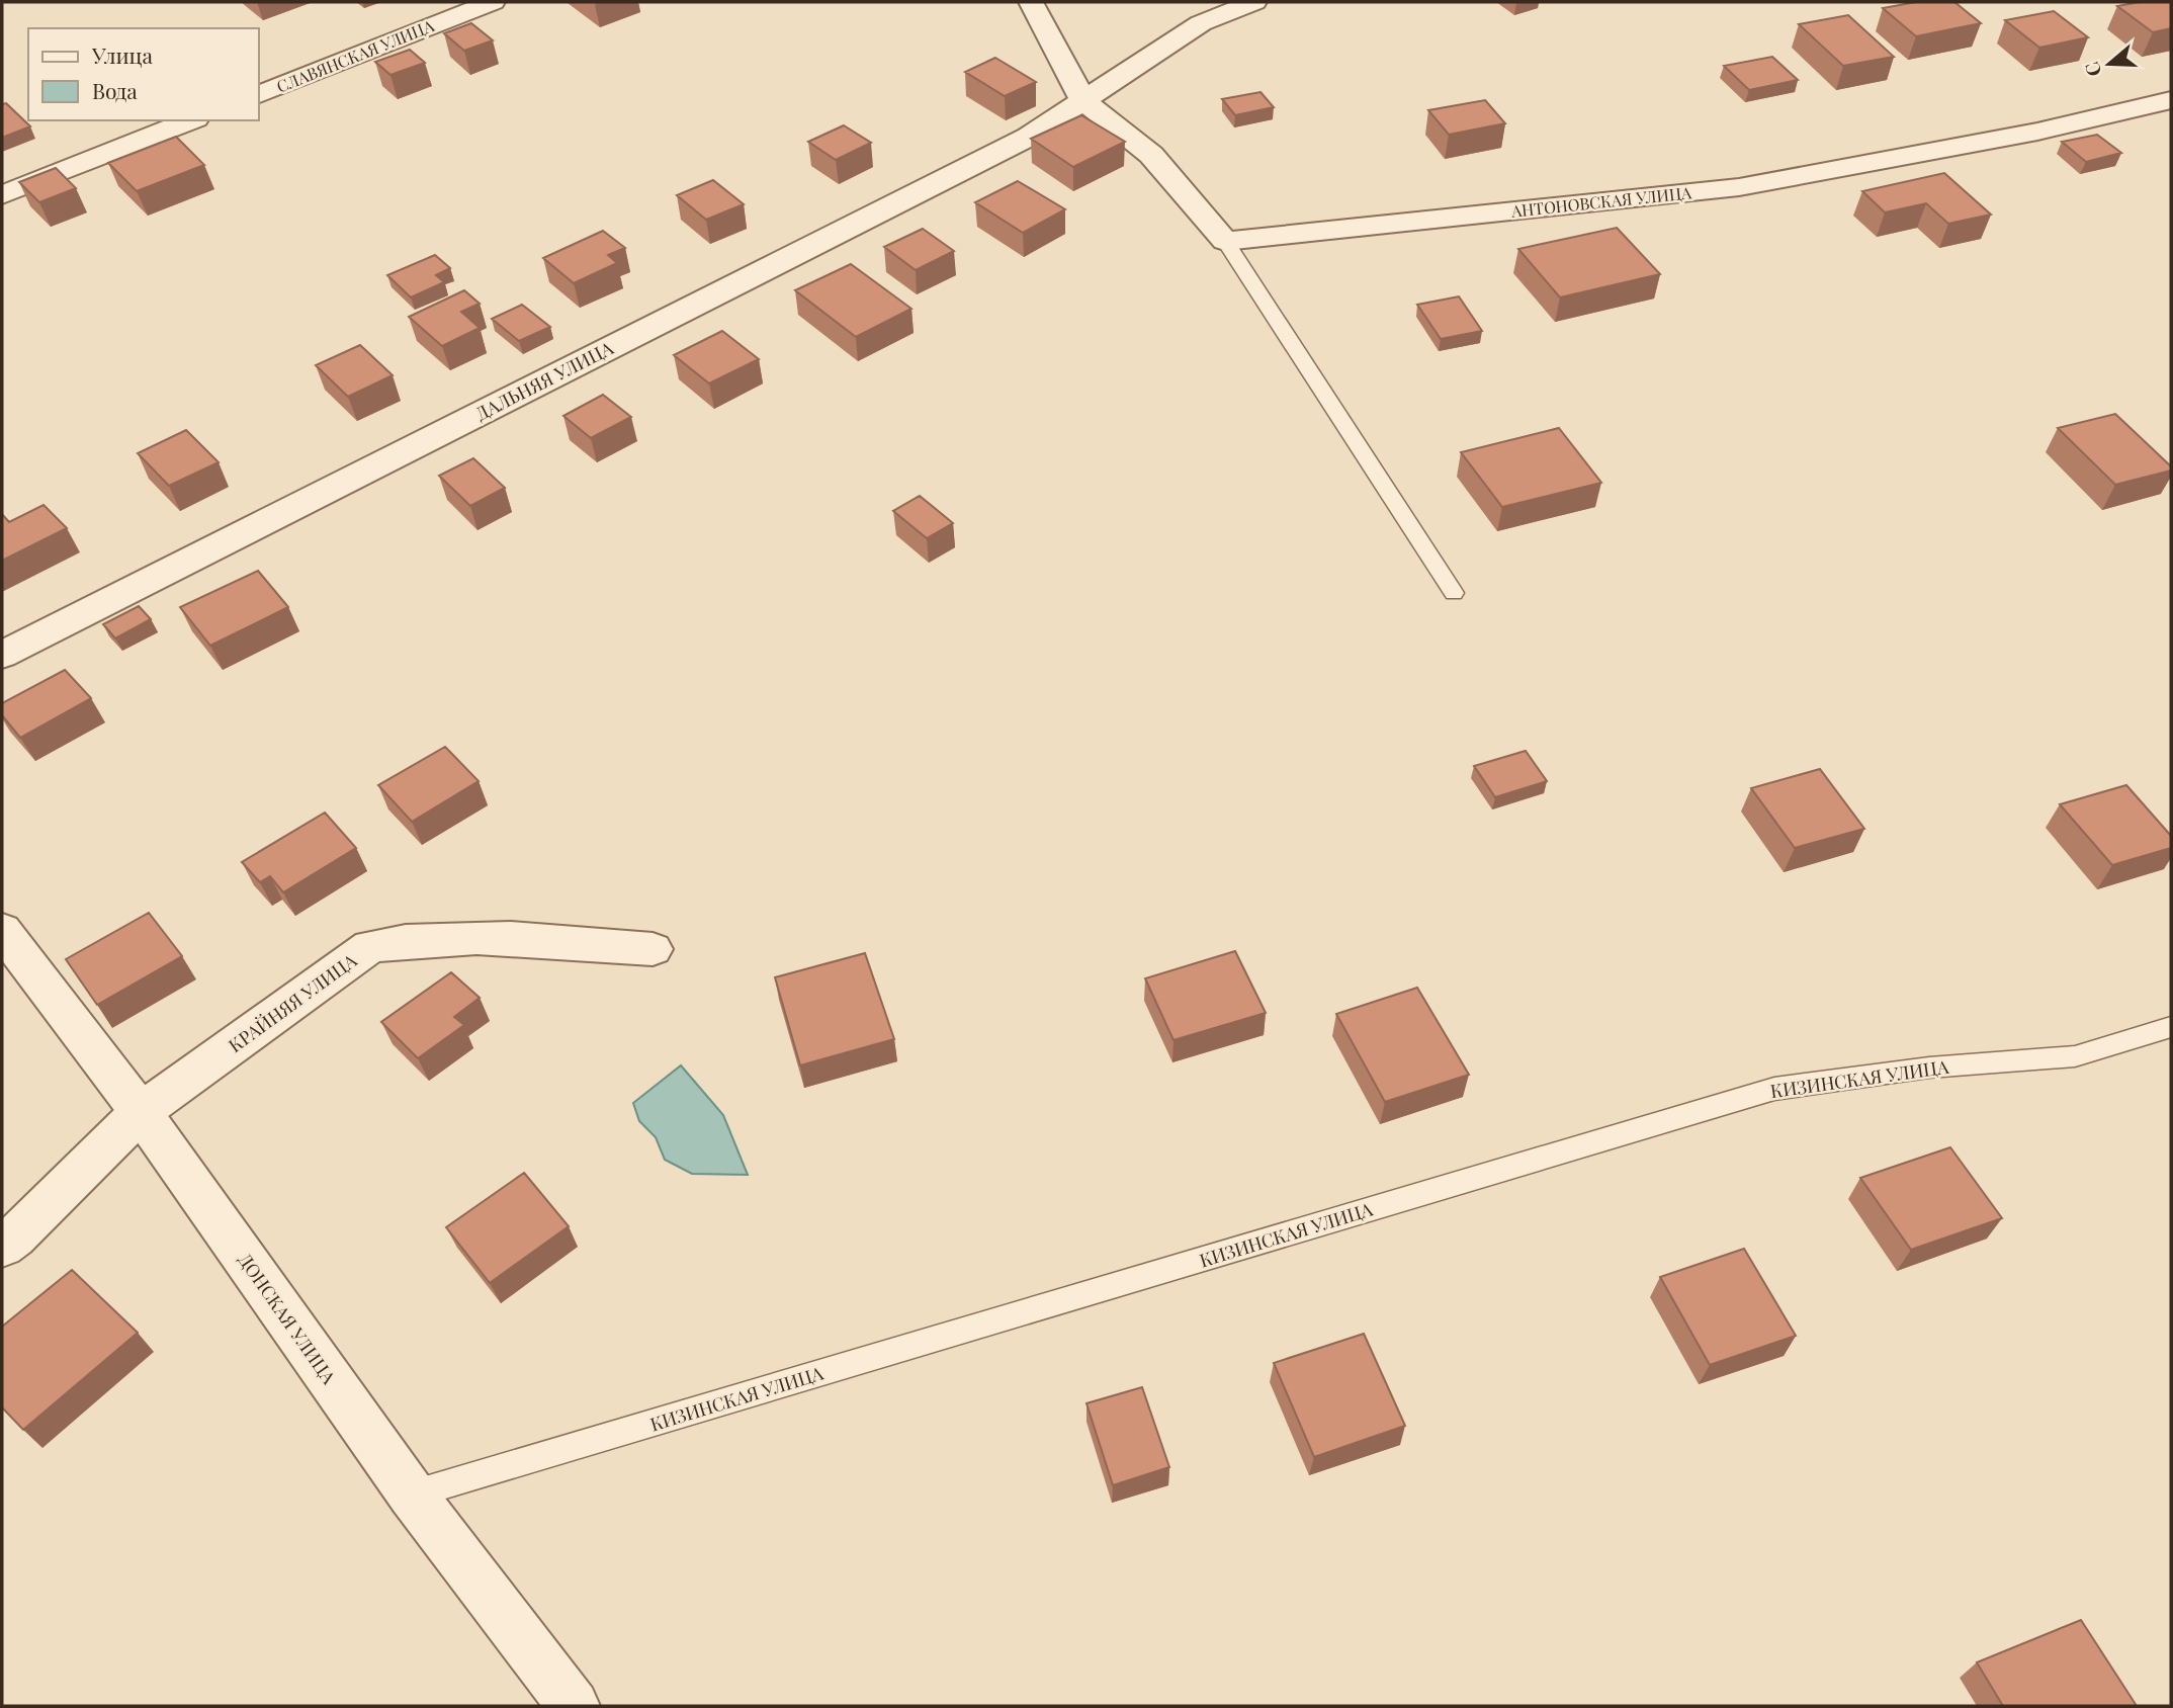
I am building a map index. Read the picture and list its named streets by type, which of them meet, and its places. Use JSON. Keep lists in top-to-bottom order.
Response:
{
  "streets": {
    "street": [
      "СЛАВЯНСКАЯ УЛИЦА",
      "АНТОНОВСКАЯ УЛИЦА",
      "ДАЛЬНЯЯ УЛИЦА",
      "КРАЙНЯЯ УЛИЦА",
      "ДОНСКАЯ УЛИЦА"
    ],
    "lane": ["КИЗИНСКАЯ УЛИЦА"]
  },
  "crossings": [
    ["КРАЙНЯЯ УЛИЦА", "ДОНСКАЯ УЛИЦА"],
    ["КИЗИНСКАЯ УЛИЦА", "ДОНСКАЯ УЛИЦА"]
  ],
  "legend": ["Улица", "Вода"],
  "north": "left"
}
